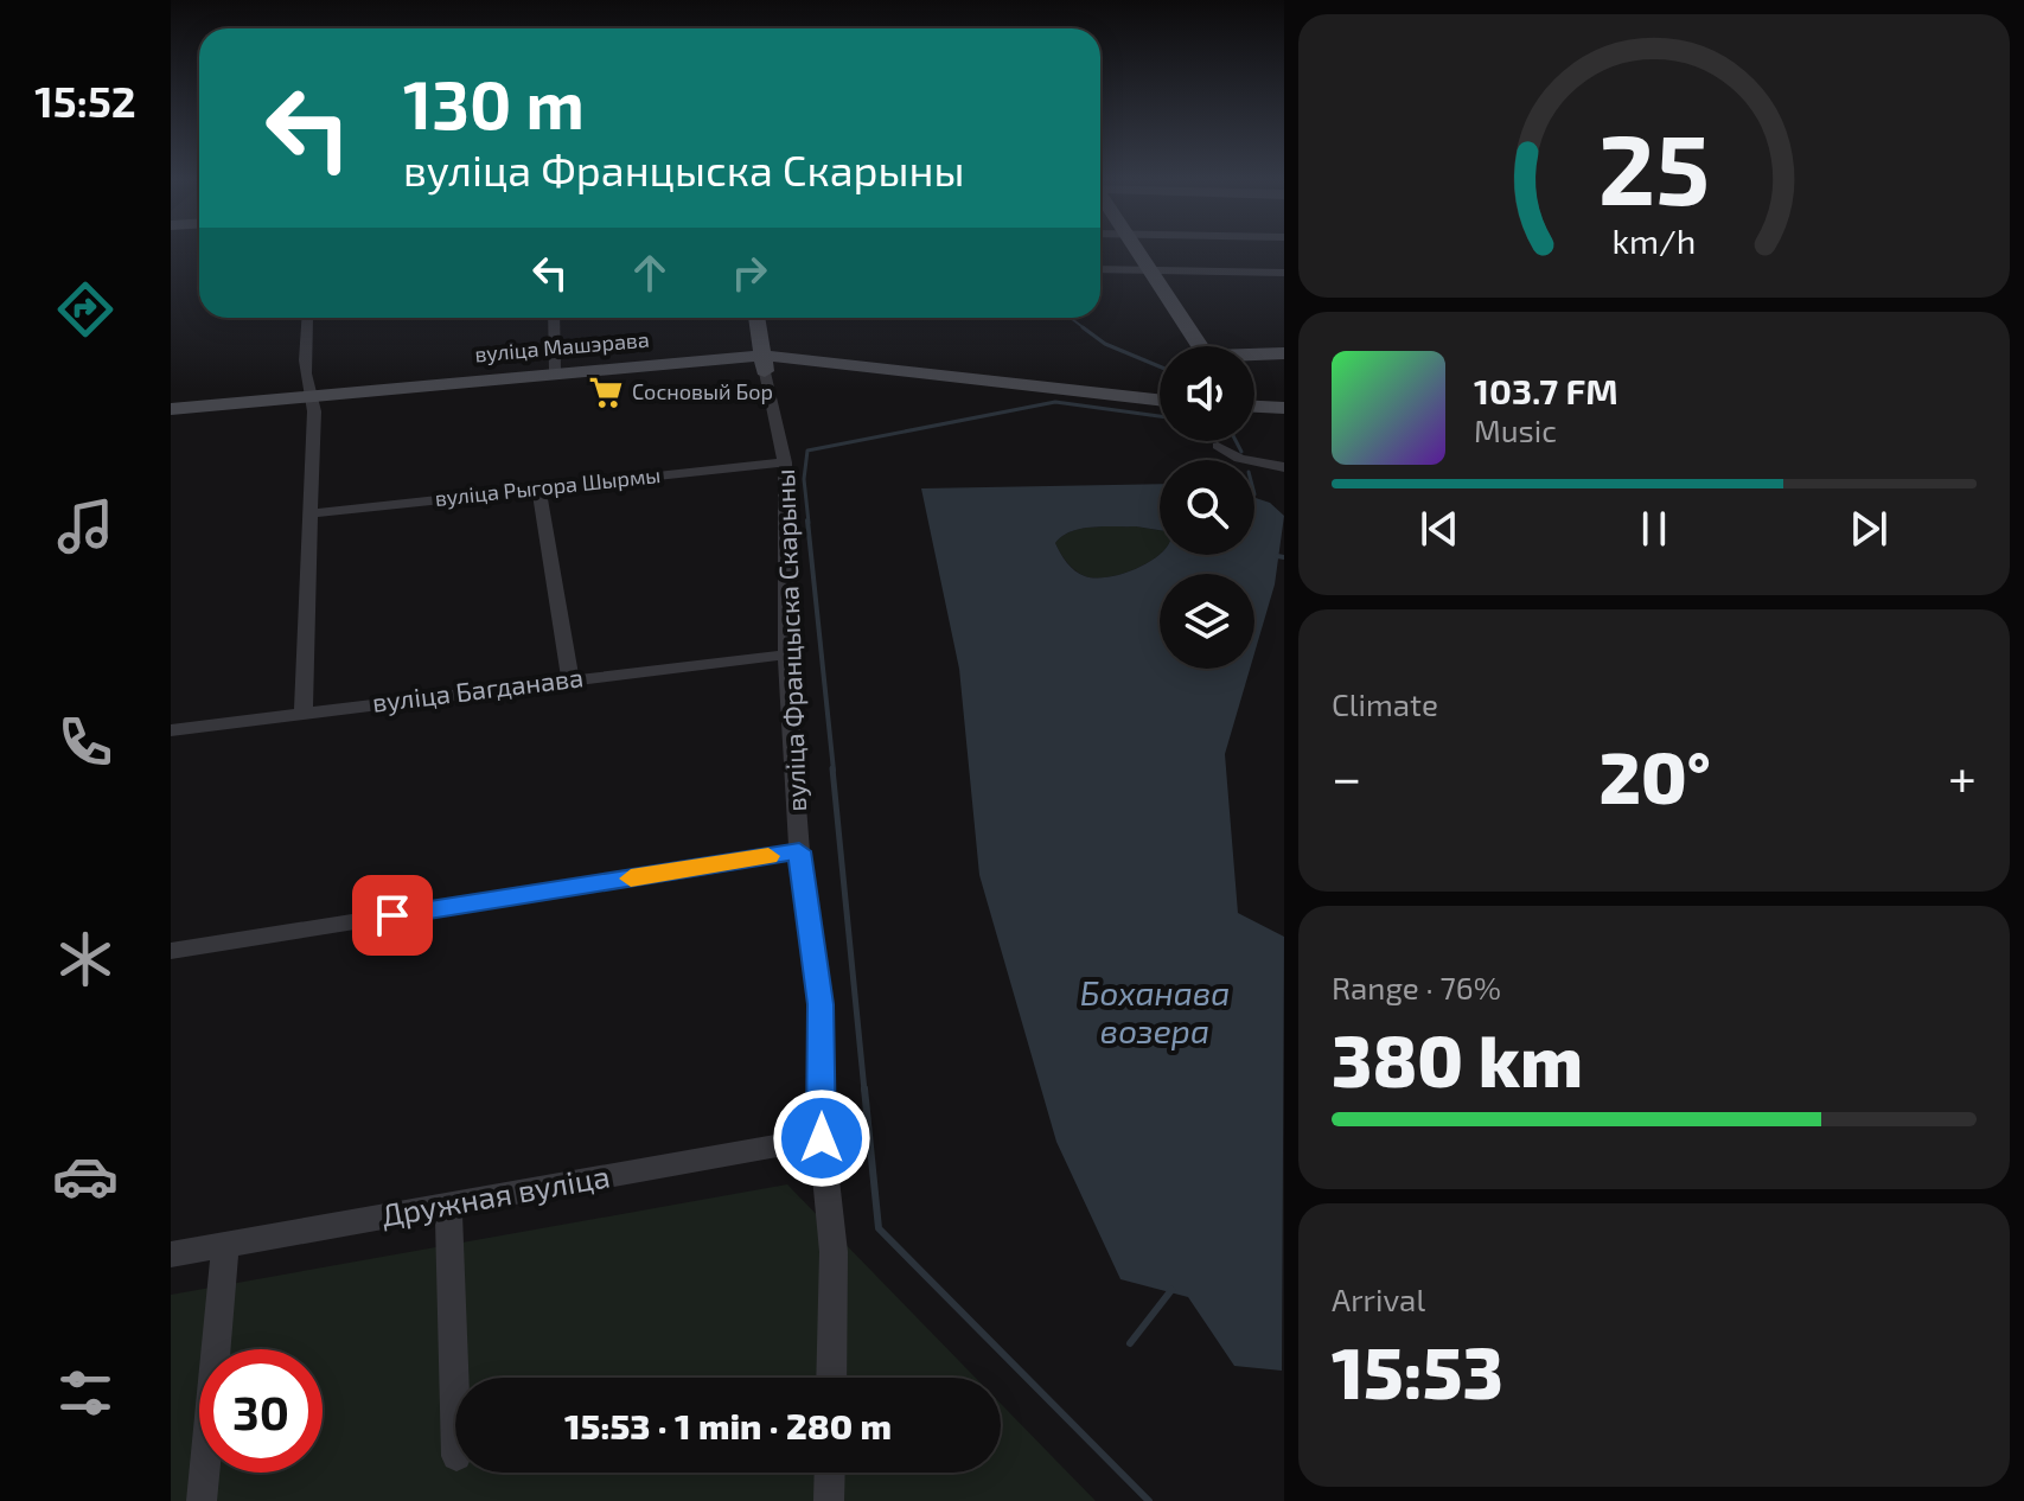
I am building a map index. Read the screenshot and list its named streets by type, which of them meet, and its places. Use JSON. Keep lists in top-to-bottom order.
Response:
{
  "streets": {
    "street": [
      "вуліца Машэрава",
      "вуліца Рыгора Шырмы",
      "вуліца Францыска Скарыны",
      "вуліца Багданава",
      "Дружная вуліца"
    ]
  },
  "crossings": [
    ["вуліца Машэрава", "вуліца Францыска Скарыны"],
    ["вуліца Рыгора Шырмы", "вуліца Францыска Скарыны"],
    ["вуліца Францыска Скарыны", "вуліца Багданава"],
    ["вуліца Францыска Скарыны", "Дружная вуліца"]
  ],
  "water": ["Боханава возера"],
  "places": {
    "supermarket": ["Сосновый Бор"]
  },
  "page": {
    "tabs": "15:52",
    "turn": ["130 m", "вуліца Францыска Скарыны"],
    "song": ["103.7 FM", "Music"],
    "tile": [
      "Climate",
      ["Range · 76%", "380 km"],
      ["Arrival", "15:53"]
    ],
    "heat": ["−", "20°", "+"],
    "limit": "30",
    "trip": "15:53 · 1 min · 280 m",
    "gauge": ["25", "km/h"]
  }
}
